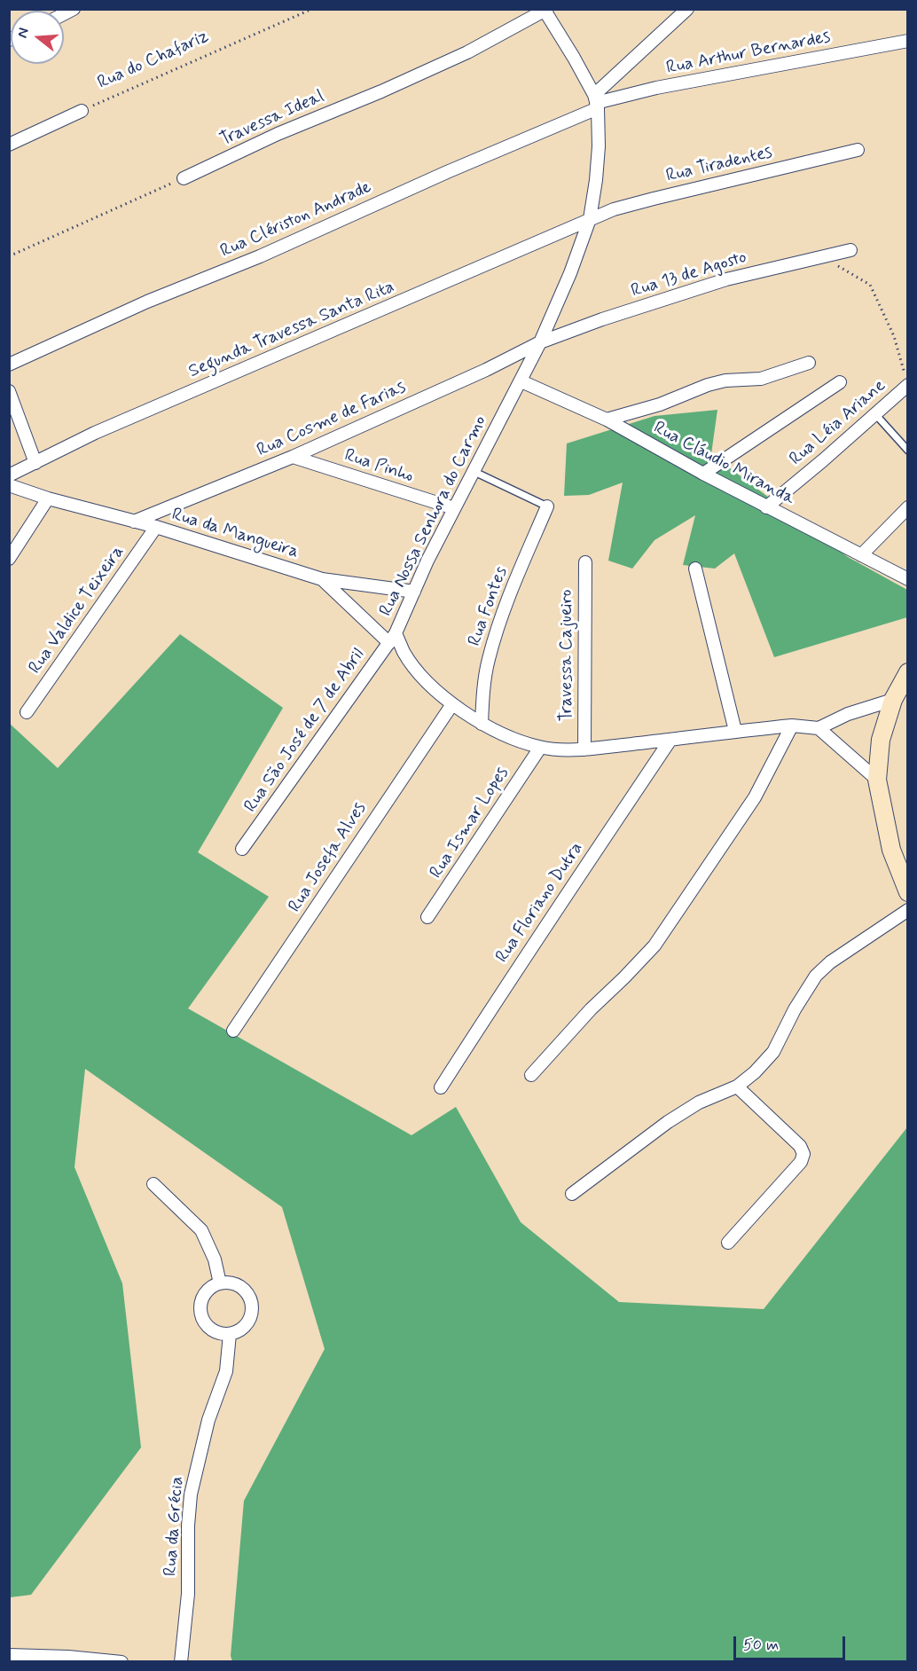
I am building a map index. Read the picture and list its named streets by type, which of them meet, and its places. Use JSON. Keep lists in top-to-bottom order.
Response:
{
  "streets": {
    "street": [
      "Rua Arthur Bernardes",
      "Travessa Ideal",
      "Rua Tiradentes",
      "Rua Clériston Andrade",
      "Rua 13 de Agosto",
      "Segunda Travessa Santa Rita",
      "Rua Cosme de Farias",
      "Rua Léia Ariane",
      "Rua Cláudio Miranda",
      "Rua Pinho",
      "Rua Nossa Senhora do Carmo",
      "Rua da Mangueira",
      "Rua Fontes",
      "Rua Valdice Teixeira",
      "Travessa Cajueiro",
      "Rua São José de 7 de Abril",
      "Rua Ismar Lopes",
      "Rua Josefa Alves",
      "Rua Floriano Dutra",
      "Rua da Grécia"
    ],
    "path": ["Rua do Chafariz"]
  },
  "crossings": [
    ["Rua Arthur Bernardes", "Rua Clériston Andrade"],
    ["Rua Arthur Bernardes", "Rua Nossa Senhora do Carmo"],
    ["Travessa Ideal", "Rua Nossa Senhora do Carmo"],
    ["Rua Tiradentes", "Segunda Travessa Santa Rita"],
    ["Rua Tiradentes", "Rua Nossa Senhora do Carmo"],
    ["Rua Clériston Andrade", "Rua Nossa Senhora do Carmo"],
    ["Rua 13 de Agosto", "Rua Cosme de Farias"],
    ["Rua 13 de Agosto", "Rua Nossa Senhora do Carmo"],
    ["Segunda Travessa Santa Rita", "Rua Nossa Senhora do Carmo"],
    ["Rua Cosme de Farias", "Rua Pinho"],
    ["Rua Cosme de Farias", "Rua Nossa Senhora do Carmo"],
    ["Rua Cosme de Farias", "Rua da Mangueira"],
    ["Rua Léia Ariane", "Rua Cláudio Miranda"],
    ["Rua Cláudio Miranda", "Rua Nossa Senhora do Carmo"],
    ["Rua Pinho", "Rua Nossa Senhora do Carmo"],
    ["Rua Nossa Senhora do Carmo", "Rua da Mangueira"],
    ["Rua Nossa Senhora do Carmo", "Rua Fontes"],
    ["Rua Nossa Senhora do Carmo", "Travessa Cajueiro"],
    ["Rua Nossa Senhora do Carmo", "Rua São José de 7 de Abril"],
    ["Rua Nossa Senhora do Carmo", "Rua Ismar Lopes"],
    ["Rua Nossa Senhora do Carmo", "Rua Josefa Alves"],
    ["Rua Nossa Senhora do Carmo", "Rua Floriano Dutra"],
    ["Rua da Mangueira", "Rua Valdice Teixeira"]
  ],
  "scale_bar": "50 m",
  "north": "left"
}
